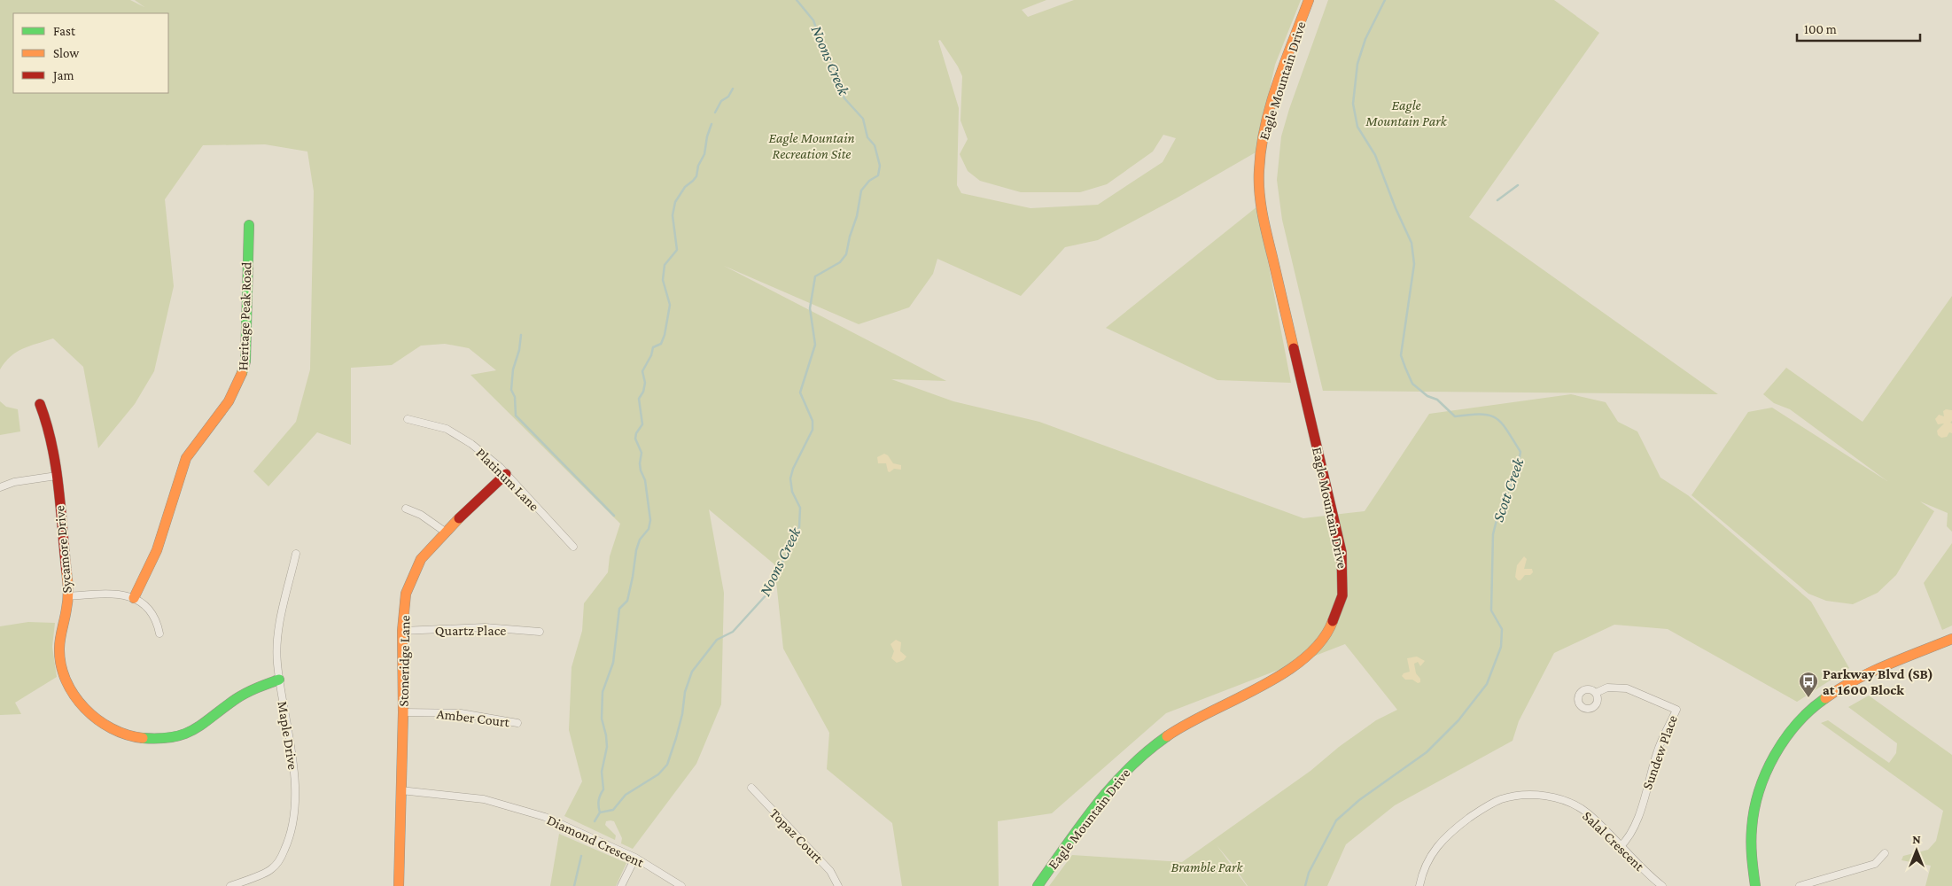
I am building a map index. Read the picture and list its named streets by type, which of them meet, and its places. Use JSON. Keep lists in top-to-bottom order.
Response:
{
  "streets": {
    "street": [
      "Eagle Mountain Drive",
      "Heritage Peak Road",
      "Platinum Lane",
      "Sycamore Drive",
      "Quartz Place",
      "Stoneridge Lane",
      "Amber Court",
      "Maple Drive",
      "Sundew Place",
      "Topaz Court",
      "Diamond Crescent",
      "Salal Crescent"
    ]
  },
  "crossings": [
    ["Platinum Lane", "Stoneridge Lane"],
    ["Sycamore Drive", "Maple Drive"],
    ["Quartz Place", "Stoneridge Lane"],
    ["Stoneridge Lane", "Amber Court"],
    ["Stoneridge Lane", "Diamond Crescent"],
    ["Sundew Place", "Salal Crescent"]
  ],
  "water": ["Noons Creek", "Scott Creek"],
  "parks": ["Eagle Mountain Park", "Eagle Mountain Recreation Site", "Bramble Park"],
  "places": {
    "bus stop": ["Parkway Blvd (SB) at 1600 Block"]
  },
  "legend": ["Fast", "Slow", "Jam"],
  "scale_bar": "100 m",
  "north": "top"
}
